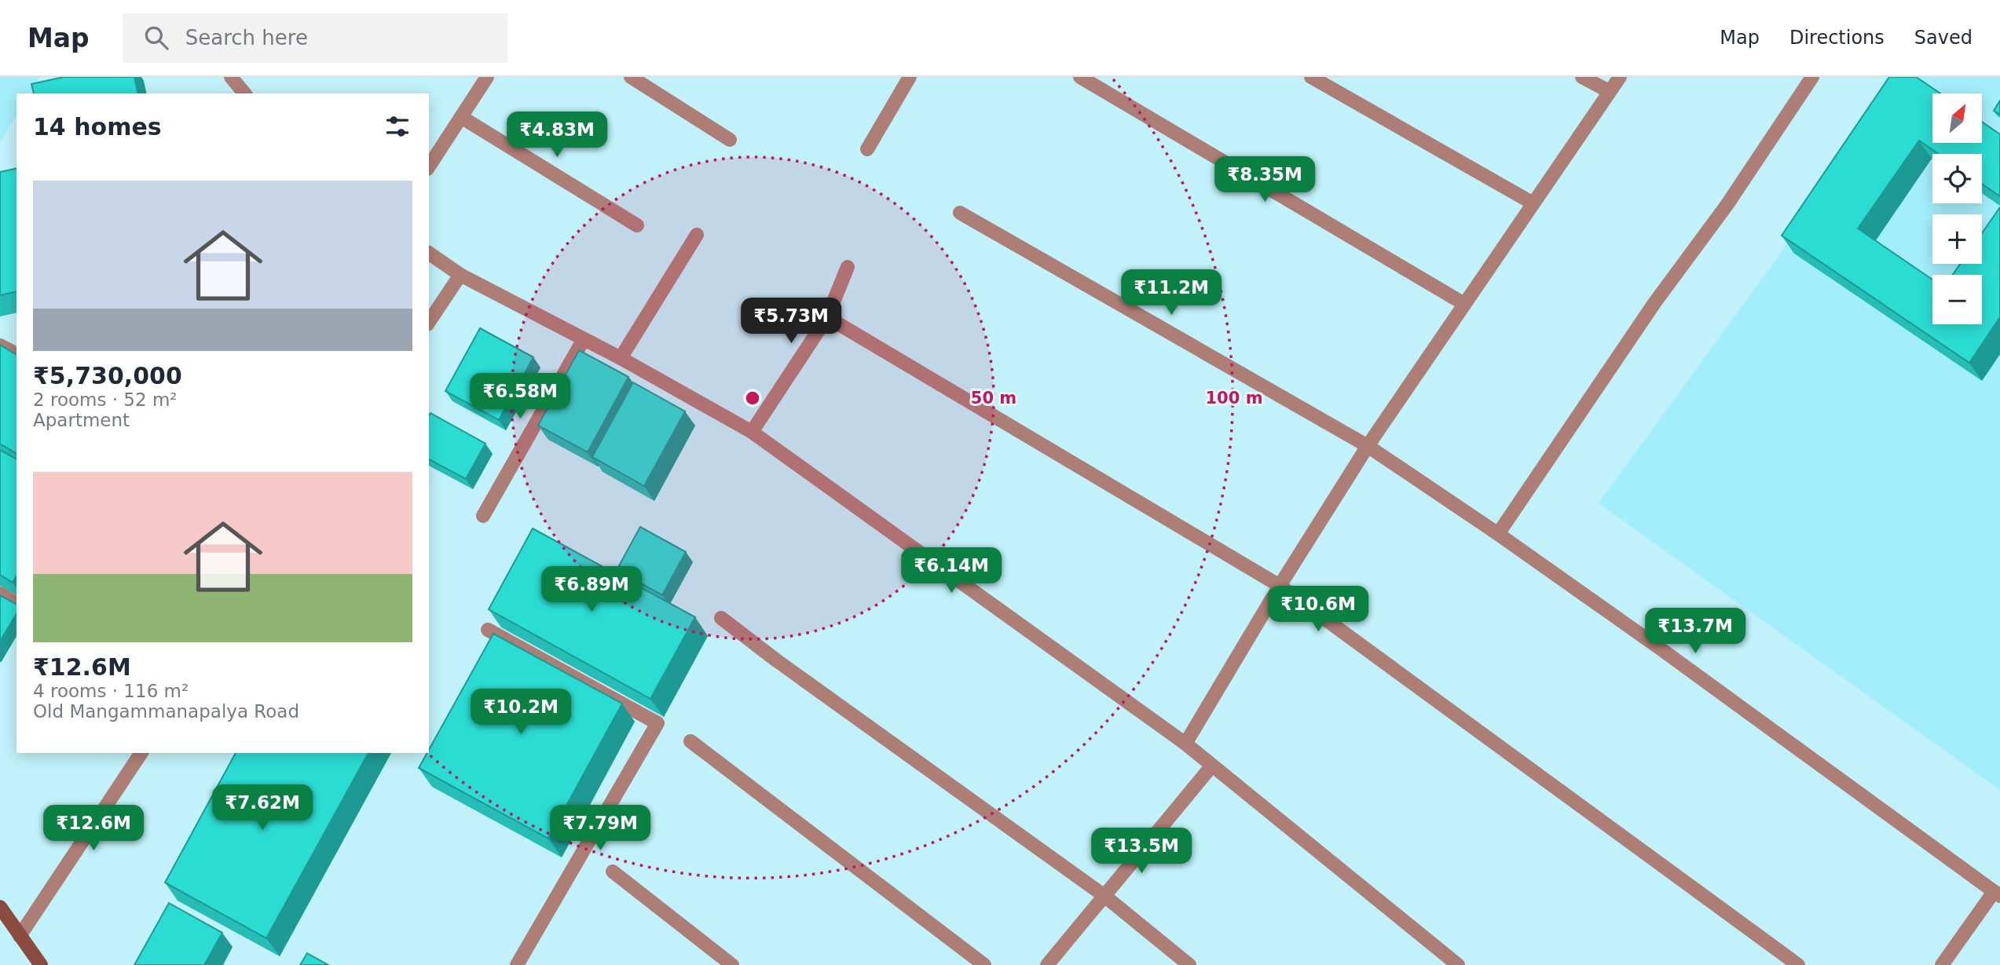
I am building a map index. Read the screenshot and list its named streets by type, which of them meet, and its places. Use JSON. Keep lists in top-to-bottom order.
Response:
{
  "north": "top right",
  "page": {
    "header": "Map",
    "search": "Search here",
    "nav": ["Map", "Directions", "Saved"],
    "map_buttons": ["+", "−"],
    "heading": "14 homes",
    "price": [
      "₹4.83M",
      "₹8.35M",
      "₹11.2M",
      "₹5.73M",
      "₹6.58M",
      "₹6.14M",
      "₹6.89M",
      "₹10.6M",
      "₹13.7M",
      "₹10.2M",
      "₹7.62M",
      "₹12.6M",
      "₹7.79M",
      "₹13.5M"
    ],
    "list": [
      {
        "name": "₹5,730,000",
        "note": "2 rooms · 52 m² · Apartment"
      },
      {
        "name": "₹12.6M",
        "note": "4 rooms · 116 m² · Old Mangammanapalya Road"
      }
    ]
  },
  "rings": ["50 m", "100 m"]
}
